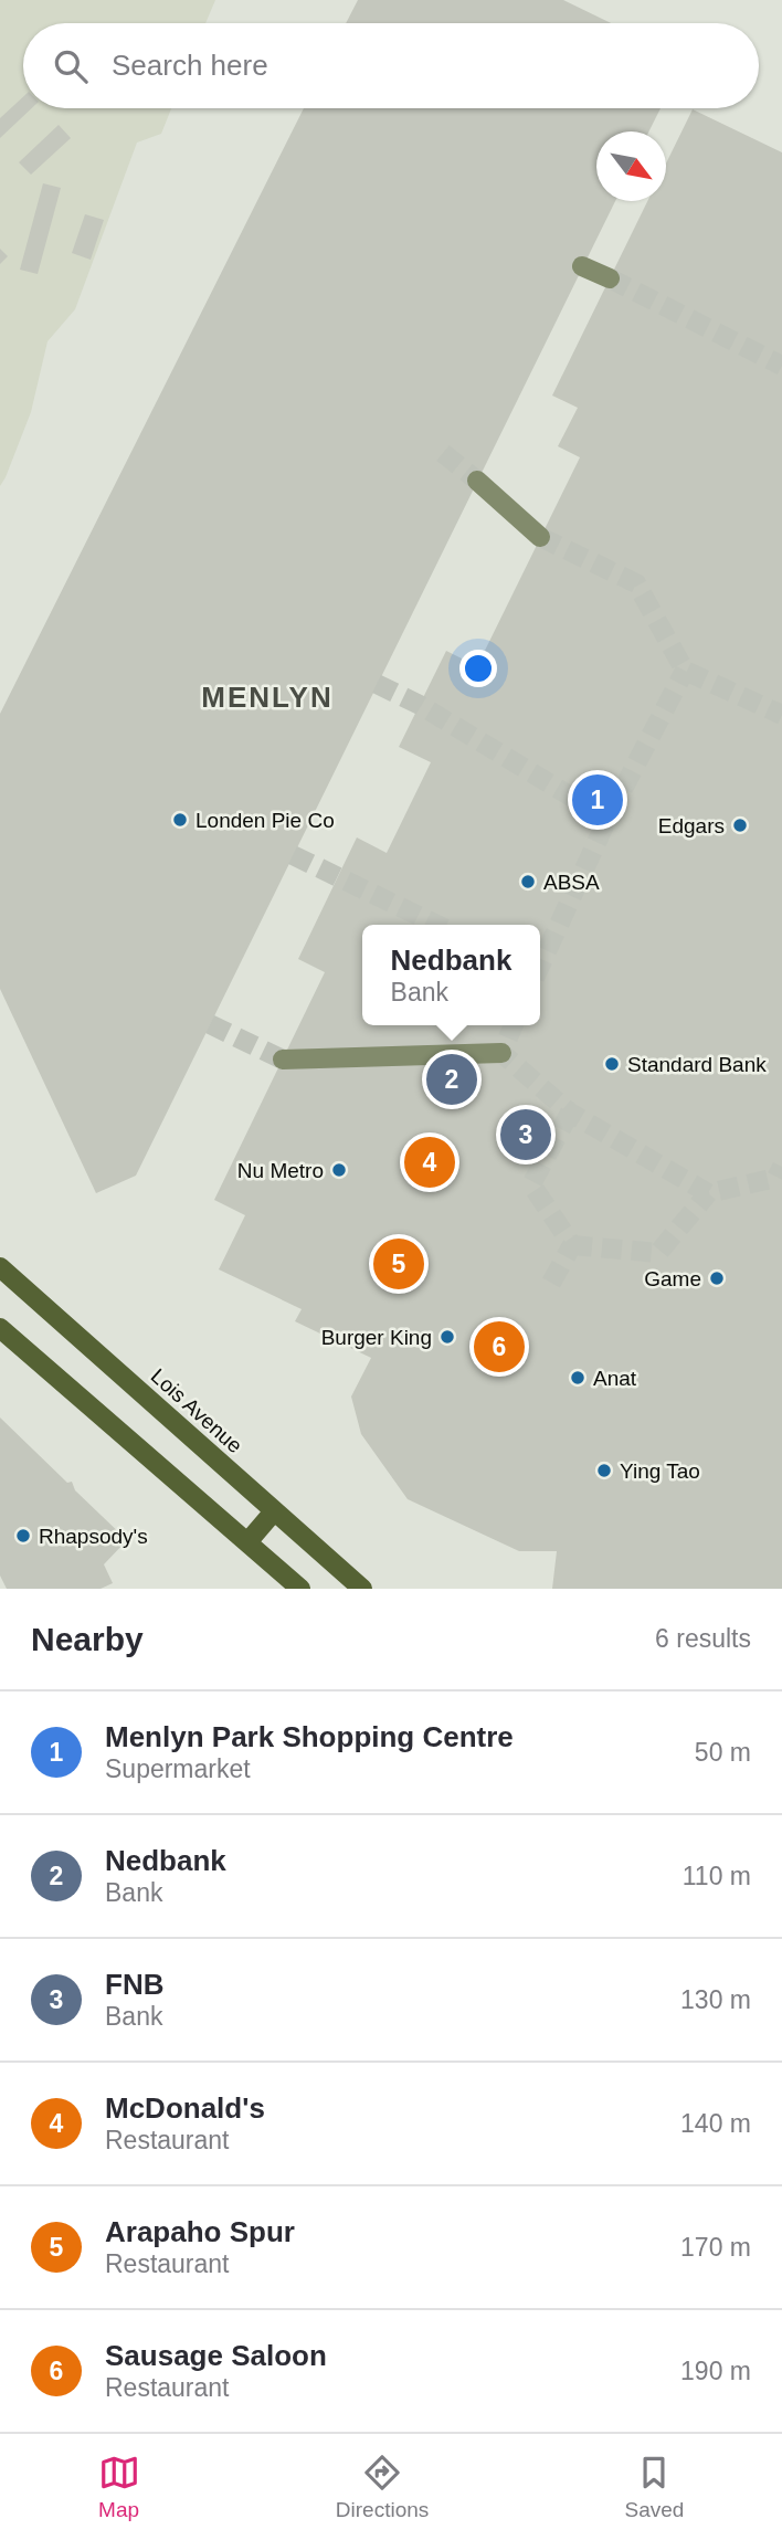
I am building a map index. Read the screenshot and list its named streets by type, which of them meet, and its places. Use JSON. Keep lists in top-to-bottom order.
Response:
{
  "streets": {
    "street": ["Lois Avenue"]
  },
  "districts": ["MENLYN"],
  "places": [
    "Londen Pie Co",
    "Edgars",
    "ABSA",
    "Standard Bank",
    "Nu Metro",
    "Game",
    "Burger King",
    "Anat",
    "Ying Tao",
    "Rhapsody's"
  ],
  "north": "bottom right",
  "page": {
    "search": "Search here",
    "pins": [
      "1",
      "2",
      "3",
      "4",
      "5",
      "6"
    ],
    "popup": ["Nedbank", "Bank"],
    "heading": ["Nearby", "6 results"],
    "list": [
      {
        "mark": "1",
        "name": "Menlyn Park Shopping Centre",
        "note": "Supermarket",
        "value": "50 m"
      },
      {
        "mark": "2",
        "name": "Nedbank",
        "note": "Bank",
        "value": "110 m"
      },
      {
        "mark": "3",
        "name": "FNB",
        "note": "Bank",
        "value": "130 m"
      },
      {
        "mark": "4",
        "name": "McDonald's",
        "note": "Restaurant",
        "value": "140 m"
      },
      {
        "mark": "5",
        "name": "Arapaho Spur",
        "note": "Restaurant",
        "value": "170 m"
      },
      {
        "mark": "6",
        "name": "Sausage Saloon",
        "note": "Restaurant",
        "value": "190 m"
      }
    ],
    "nav": ["Map", "Directions", "Saved"]
  }
}
